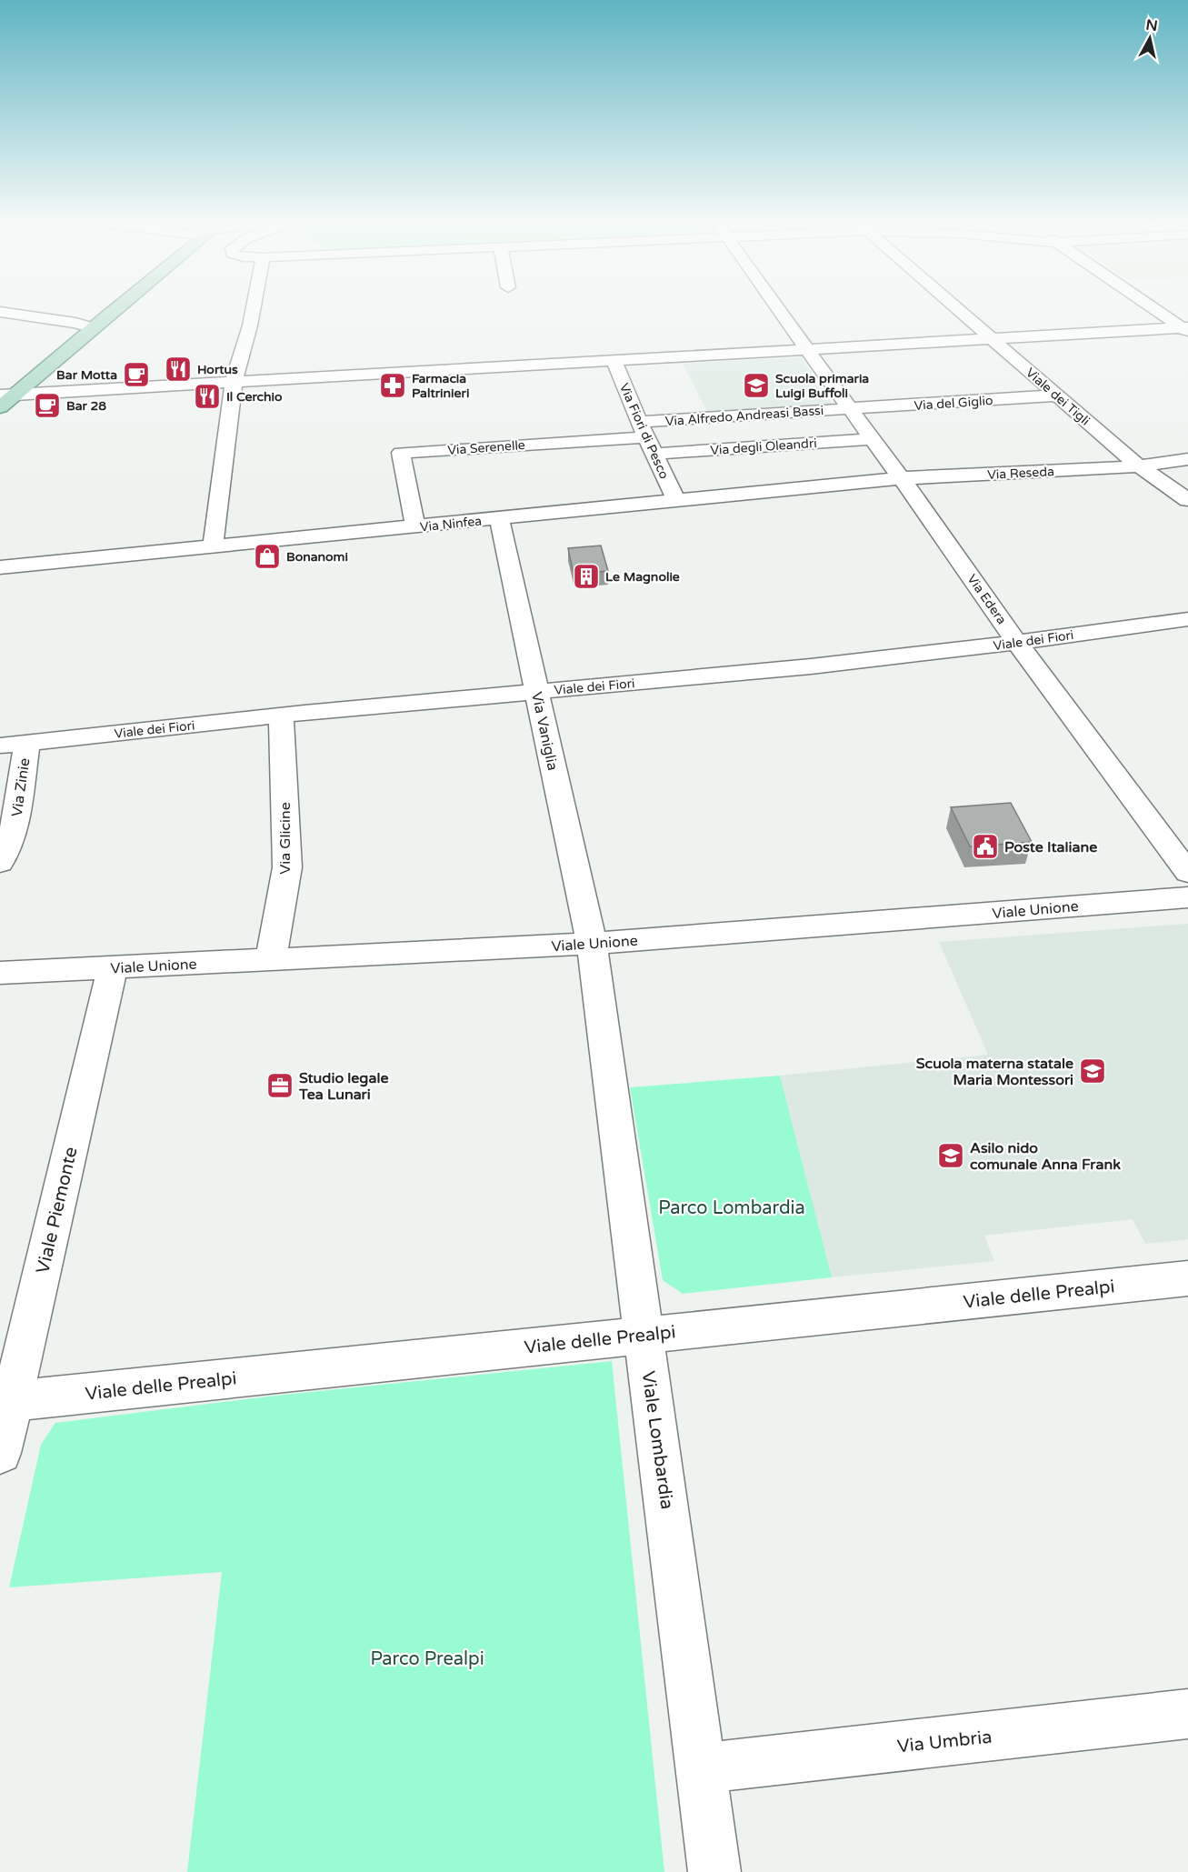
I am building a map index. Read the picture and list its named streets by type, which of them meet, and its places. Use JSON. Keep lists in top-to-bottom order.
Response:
{
  "streets": {
    "street": [
      "Viale dei Tigli",
      "Via del Giglio",
      "Via Alfredo Andreasi Bassi",
      "Via Fiori di Pesco",
      "Via degli Oleandri",
      "Via Serenelle",
      "Via Reseda",
      "Via Ninfea",
      "Via Edera",
      "Viale dei Fiori",
      "Via Vaniglia",
      "Via Zinie",
      "Via Glicine",
      "Viale Unione",
      "Viale Piemonte",
      "Viale delle Prealpi",
      "Viale Lombardia",
      "Via Umbria"
    ]
  },
  "crossings": [
    ["Viale dei Tigli", "Via del Giglio"],
    ["Viale dei Tigli", "Via Reseda"],
    ["Via del Giglio", "Via Alfredo Andreasi Bassi"],
    ["Via del Giglio", "Via Edera"],
    ["Via Alfredo Andreasi Bassi", "Via Fiori di Pesco"],
    ["Via Alfredo Andreasi Bassi", "Via degli Oleandri"],
    ["Via Alfredo Andreasi Bassi", "Via Serenelle"],
    ["Via Alfredo Andreasi Bassi", "Via Edera"],
    ["Via Fiori di Pesco", "Via degli Oleandri"],
    ["Via Fiori di Pesco", "Via Serenelle"],
    ["Via Fiori di Pesco", "Via Ninfea"],
    ["Via degli Oleandri", "Via Serenelle"],
    ["Via degli Oleandri", "Via Edera"],
    ["Via Serenelle", "Via Ninfea"],
    ["Via Reseda", "Via Ninfea"],
    ["Via Reseda", "Via Edera"],
    ["Via Ninfea", "Via Edera"],
    ["Via Ninfea", "Via Vaniglia"],
    ["Via Edera", "Viale dei Fiori"],
    ["Viale dei Fiori", "Via Vaniglia"],
    ["Viale dei Fiori", "Via Zinie"],
    ["Viale dei Fiori", "Via Glicine"],
    ["Via Vaniglia", "Viale Unione"],
    ["Via Vaniglia", "Viale Lombardia"],
    ["Via Glicine", "Viale Unione"],
    ["Viale Unione", "Viale Piemonte"],
    ["Viale Unione", "Viale Lombardia"],
    ["Viale Piemonte", "Viale delle Prealpi"],
    ["Viale delle Prealpi", "Viale Lombardia"],
    ["Viale Lombardia", "Via Umbria"]
  ],
  "parks": ["Parco Lombardia", "Parco Prealpi"],
  "places": {
    "restaurant": ["Hortus", "Il Cerchio"],
    "cafe": ["Bar Motta", "Bar 28"],
    "pharmacy": ["Farmacia Paltrinieri"],
    "school or university": ["Scuola primaria Luigi Buffoli", "Scuola materna statale Maria Montessori", "Asilo nido comunale Anna Frank"],
    "shop": ["Bonanomi"],
    "building": ["Le Magnolie"],
    "public building": ["Poste Italiane"],
    "office": ["Studio legale Tea Lunari"]
  },
  "north": "top"
}
